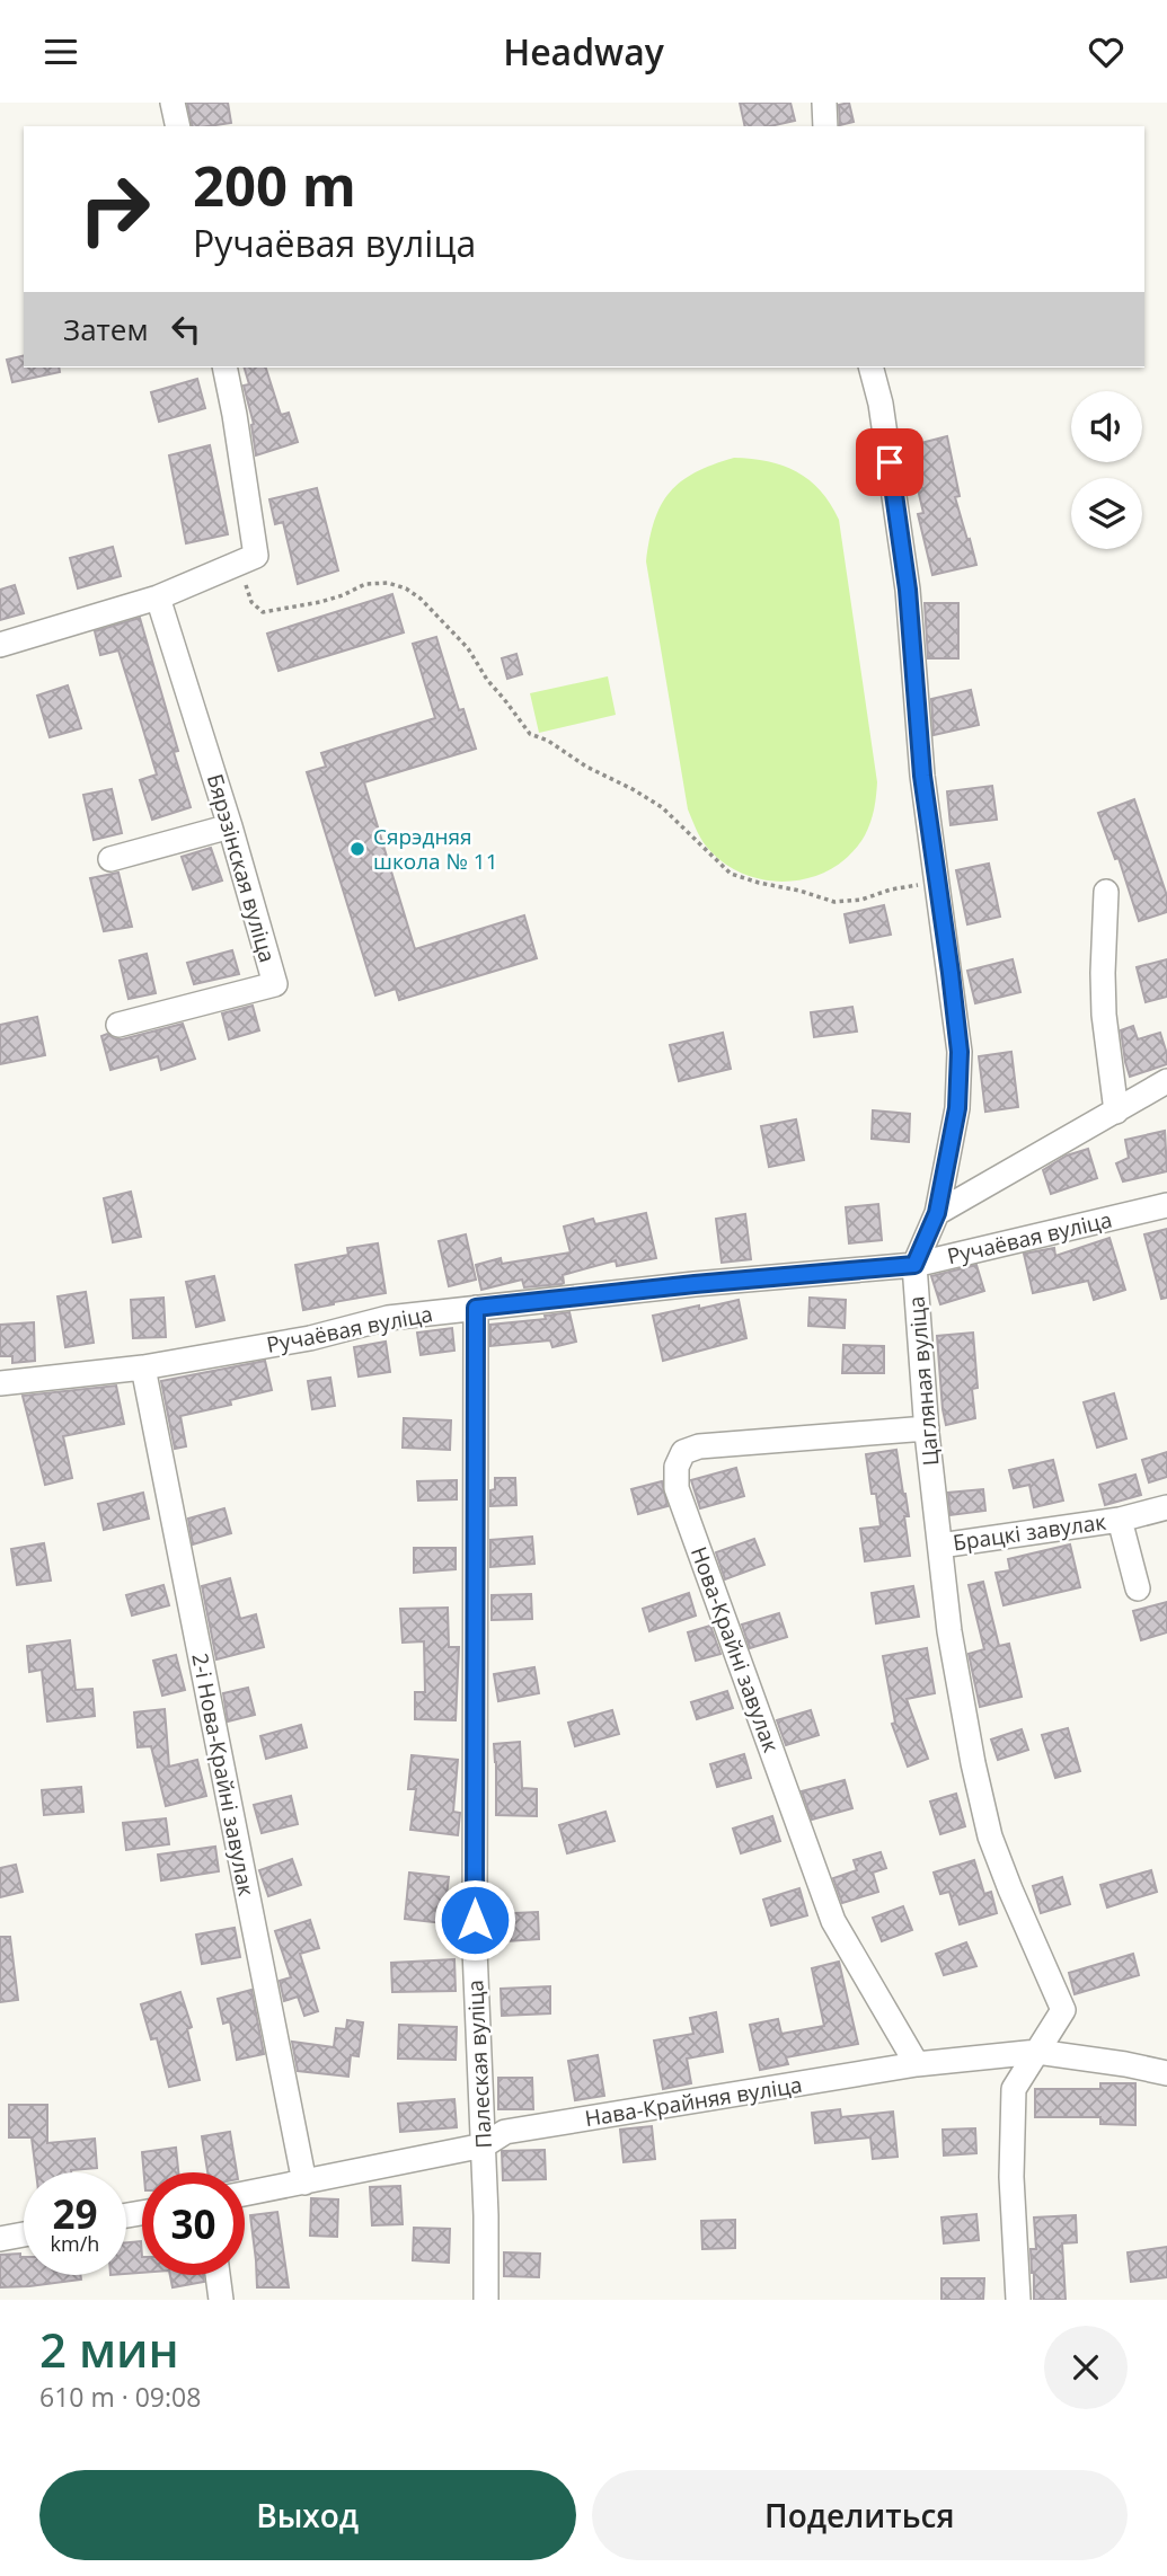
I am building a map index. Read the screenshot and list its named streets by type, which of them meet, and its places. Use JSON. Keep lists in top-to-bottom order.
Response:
{
  "streets": {
    "street": [
      "Бярэзінская вуліца",
      "Ручаёвая вуліца",
      "Цагляная вуліца",
      "Брацкі завулак",
      "Нова-Крайні завулак",
      "2-і Нова-Крайні завулак",
      "Палеская вуліца",
      "Нава-Крайняя вуліца"
    ]
  },
  "crossings": [
    ["Ручаёвая вуліца", "Цагляная вуліца"],
    ["Ручаёвая вуліца", "2-і Нова-Крайні завулак"],
    ["Ручаёвая вуліца", "Палеская вуліца"],
    ["Цагляная вуліца", "Брацкі завулак"],
    ["Цагляная вуліца", "Нова-Крайні завулак"],
    ["Цагляная вуліца", "Нава-Крайняя вуліца"],
    ["Нова-Крайні завулак", "Нава-Крайняя вуліца"],
    ["2-і Нова-Крайні завулак", "Нава-Крайняя вуліца"],
    ["Палеская вуліца", "Нава-Крайняя вуліца"]
  ],
  "places": ["Сярэдняя школа № 11"],
  "page": {
    "header": "Headway",
    "turn": ["200 m", "Ручаёвая вуліца"],
    "then": "Затем",
    "speed": "29 km/h",
    "limit": "30",
    "heading": ["2 мин", "610 m · 09:08"],
    "buttons": ["Выход", "Поделиться"]
  }
}
